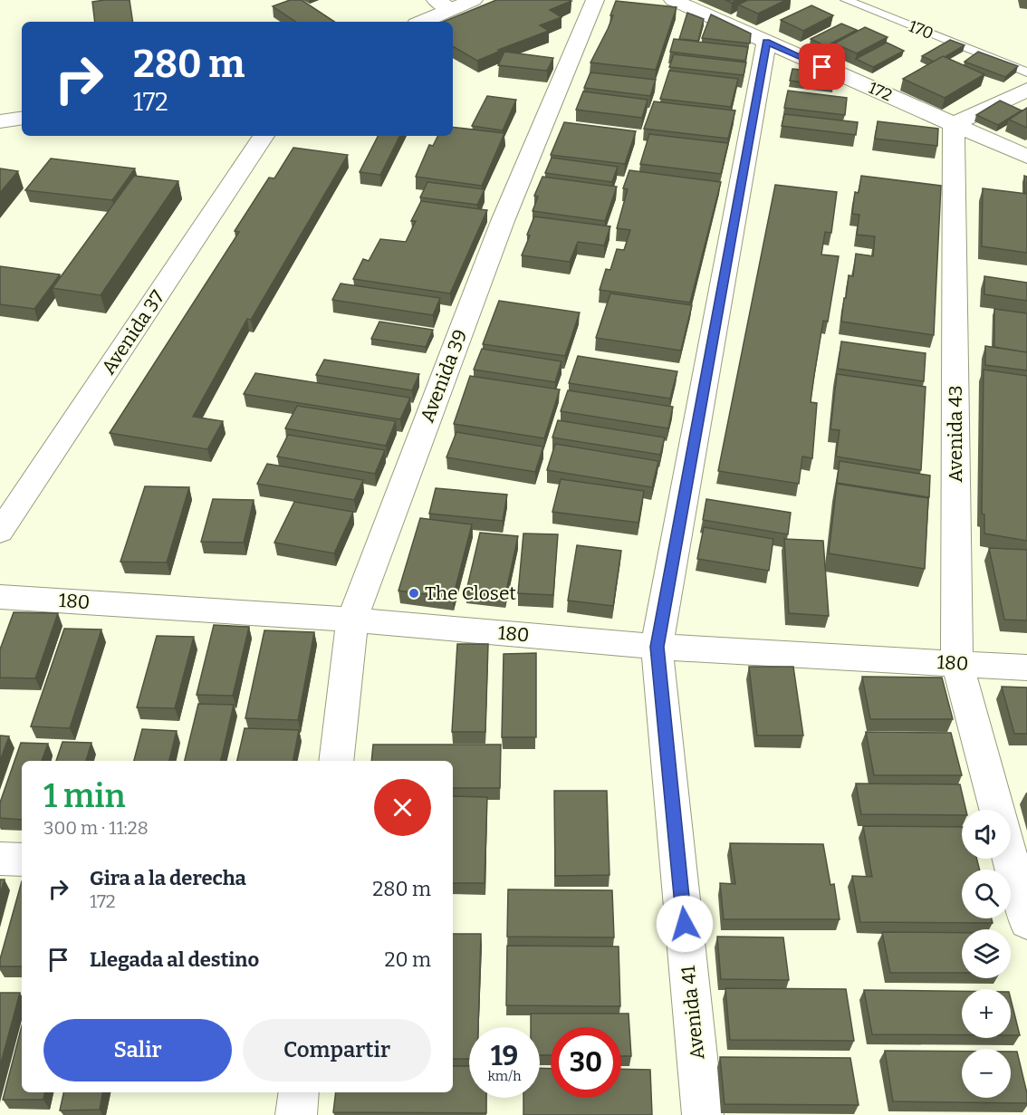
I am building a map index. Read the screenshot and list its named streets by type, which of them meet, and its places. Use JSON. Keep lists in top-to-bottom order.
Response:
{
  "streets": {
    "street": [
      "172",
      "Avenida 37",
      "Avenida 39",
      "Avenida 43",
      "180",
      "Avenida 41"
    ],
    "lane": ["170"]
  },
  "crossings": [
    ["172", "Avenida 43"],
    ["172", "Avenida 41"],
    ["Avenida 39", "180"],
    ["Avenida 43", "180"],
    ["180", "Avenida 41"]
  ],
  "places": ["The Closet"],
  "page": {
    "turn": ["280 m", "172"],
    "heading": ["1 min", "300 m · 11:28"],
    "map_buttons": ["+", "−"],
    "list": [
      {
        "name": "Gira a la derecha",
        "note": "172",
        "value": "280 m"
      },
      {
        "name": "Llegada al destino",
        "value": "20 m"
      }
    ],
    "buttons": ["Salir", "Compartir"],
    "speed": "19 km/h",
    "limit": "30"
  }
}
